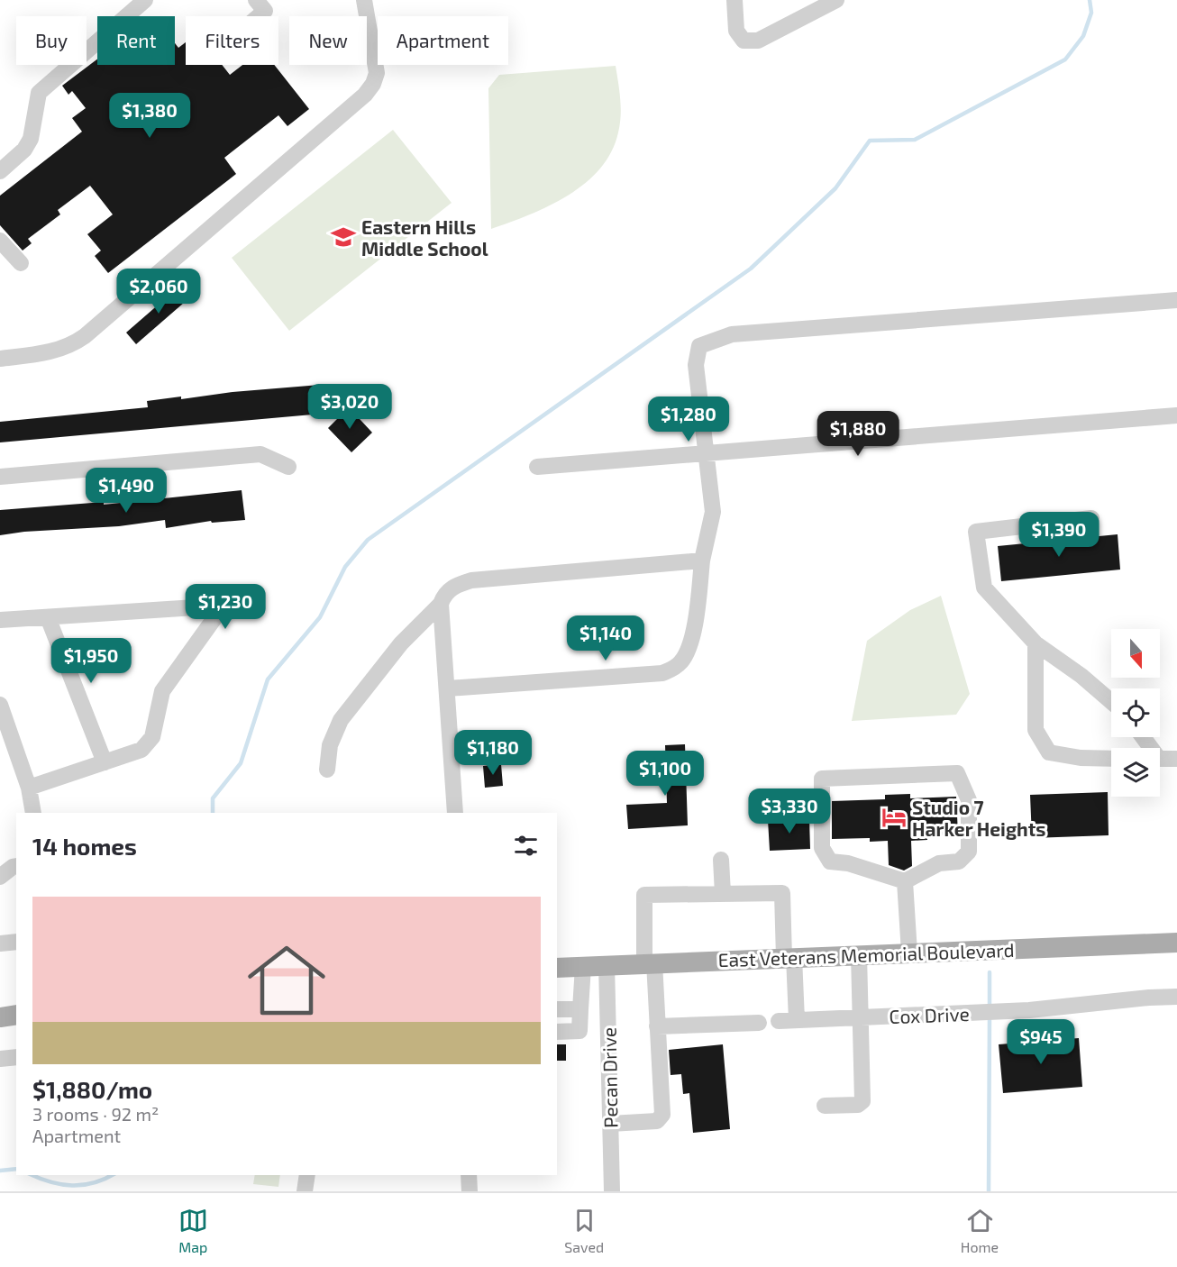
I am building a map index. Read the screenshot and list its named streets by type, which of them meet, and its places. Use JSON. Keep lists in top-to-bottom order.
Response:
{
  "streets": {
    "main road": ["East Veterans Memorial Boulevard"],
    "street": ["Cox Drive", "Pecan Drive"]
  },
  "crossings": [
    ["East Veterans Memorial Boulevard", "Pecan Drive"]
  ],
  "places": {
    "school or university": ["Eastern Hills Middle School"],
    "hotel": ["Studio 7 Harker Heights"]
  },
  "north": "bottom",
  "page": {
    "chip": [
      "Buy",
      "Rent",
      "Filters",
      "New",
      "Apartment"
    ],
    "price": [
      "$1,380",
      "$2,060",
      "$3,020",
      "$1,280",
      "$1,880",
      "$1,490",
      "$1,390",
      "$1,230",
      "$1,140",
      "$1,950",
      "$1,180",
      "$1,100",
      "$3,330",
      "$945"
    ],
    "heading": "14 homes",
    "list": [
      {
        "name": "$1,880/mo",
        "note": "3 rooms · 92 m² · Apartment"
      }
    ],
    "tabs": ["Map", "Saved", "Home"]
  }
}
